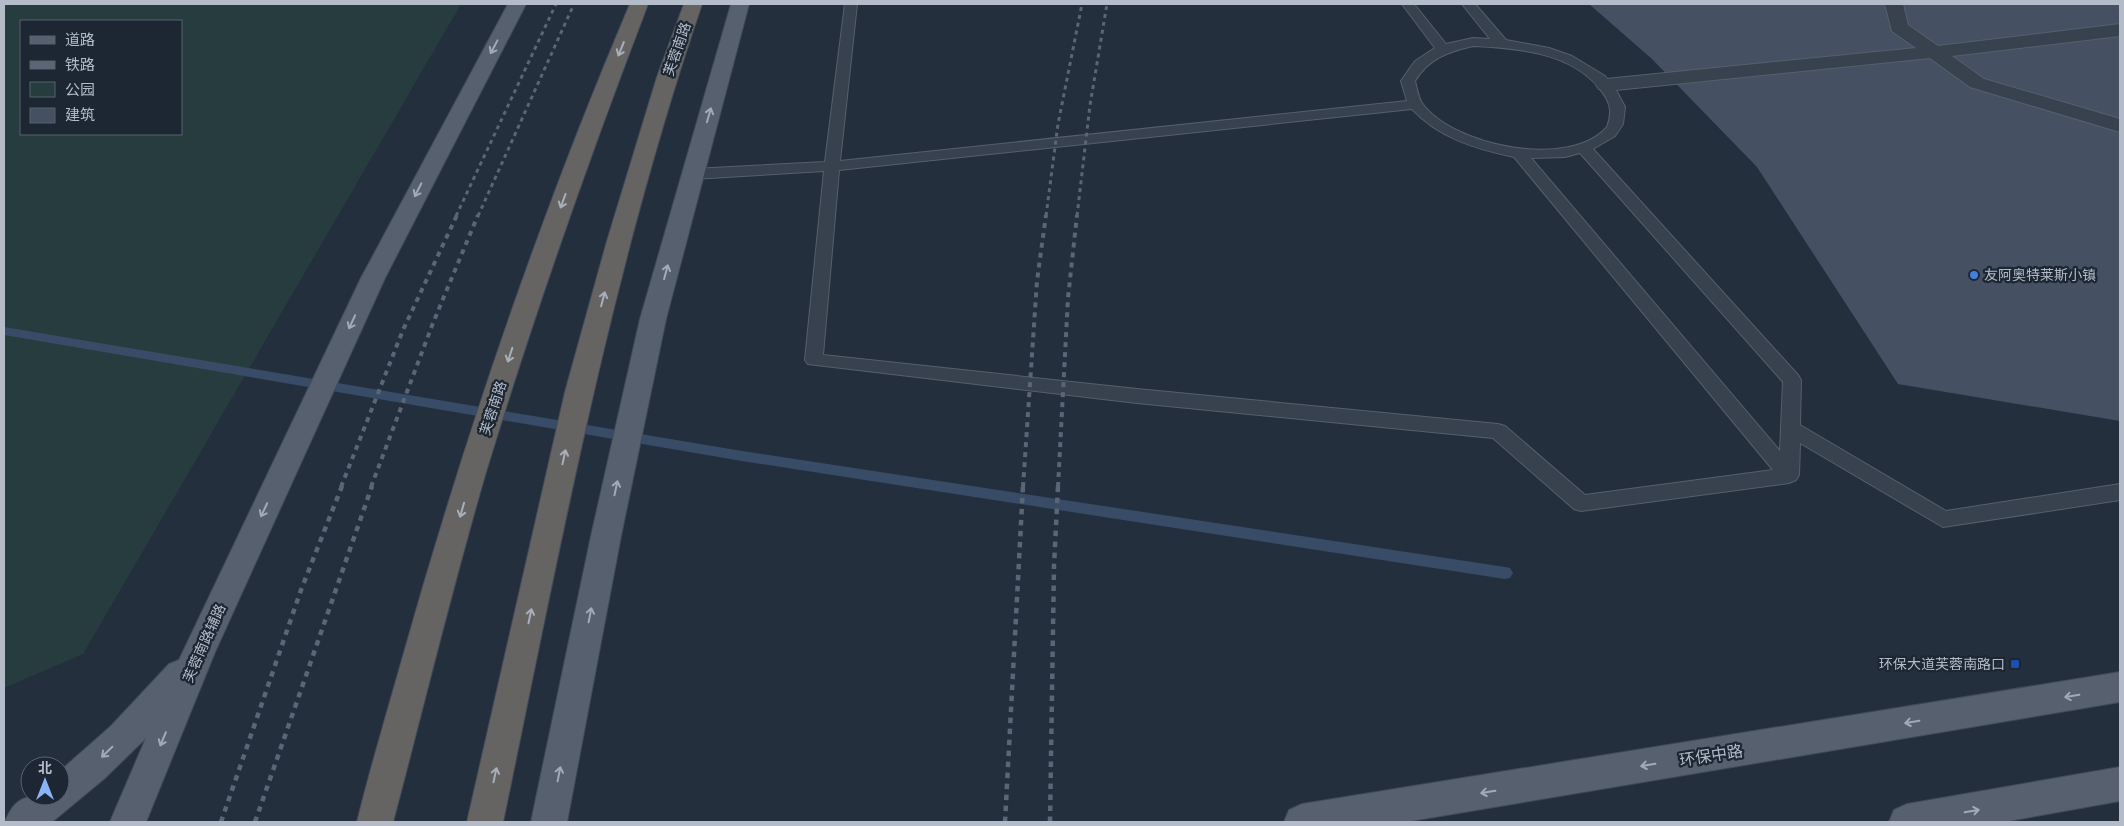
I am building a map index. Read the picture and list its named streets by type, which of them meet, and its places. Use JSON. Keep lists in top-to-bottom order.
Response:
{
  "streets": {
    "highway": ["芙蓉南路"],
    "main road": ["芙蓉南路辅路", "环保中路"]
  },
  "one_way": ["环保中路"],
  "places": {
    "other": ["友阿奥特莱斯小镇"],
    "transit": ["环保大道芙蓉南路口"]
  },
  "legend": [
    "道路",
    "铁路",
    "公园",
    "建筑"
  ],
  "north": "top"
}
